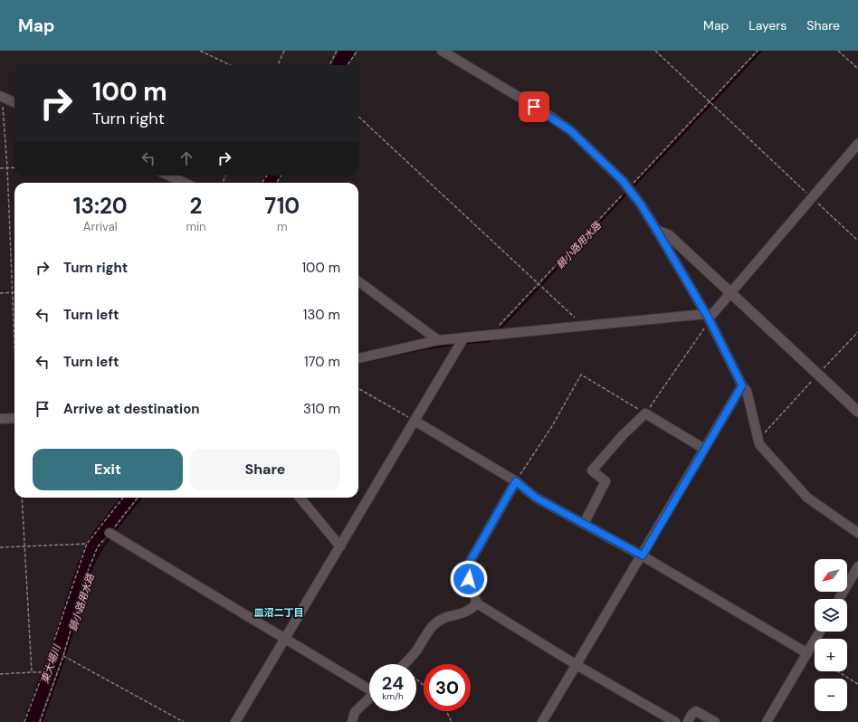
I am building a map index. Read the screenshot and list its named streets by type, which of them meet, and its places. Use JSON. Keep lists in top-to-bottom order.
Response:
{
  "districts": ["皿沼二丁目"],
  "water": ["鍋小路用水路", "東大場川"],
  "north": "bottom left",
  "page": {
    "header": "Map",
    "nav": ["Map", "Layers", "Share"],
    "turn": ["100 m", "Turn right"],
    "eta": [
      "13:20",
      "Arrival",
      "2",
      "min",
      "710",
      "m"
    ],
    "list": [
      {
        "name": "Turn right",
        "value": "100 m"
      },
      {
        "name": "Turn left",
        "value": "130 m"
      },
      {
        "name": "Turn left",
        "value": "170 m"
      },
      {
        "name": "Arrive at destination",
        "value": "310 m"
      }
    ],
    "buttons": ["Exit", "Share"],
    "map_buttons": ["+", "−"],
    "speed": "24 km/h",
    "limit": "30"
  }
}
